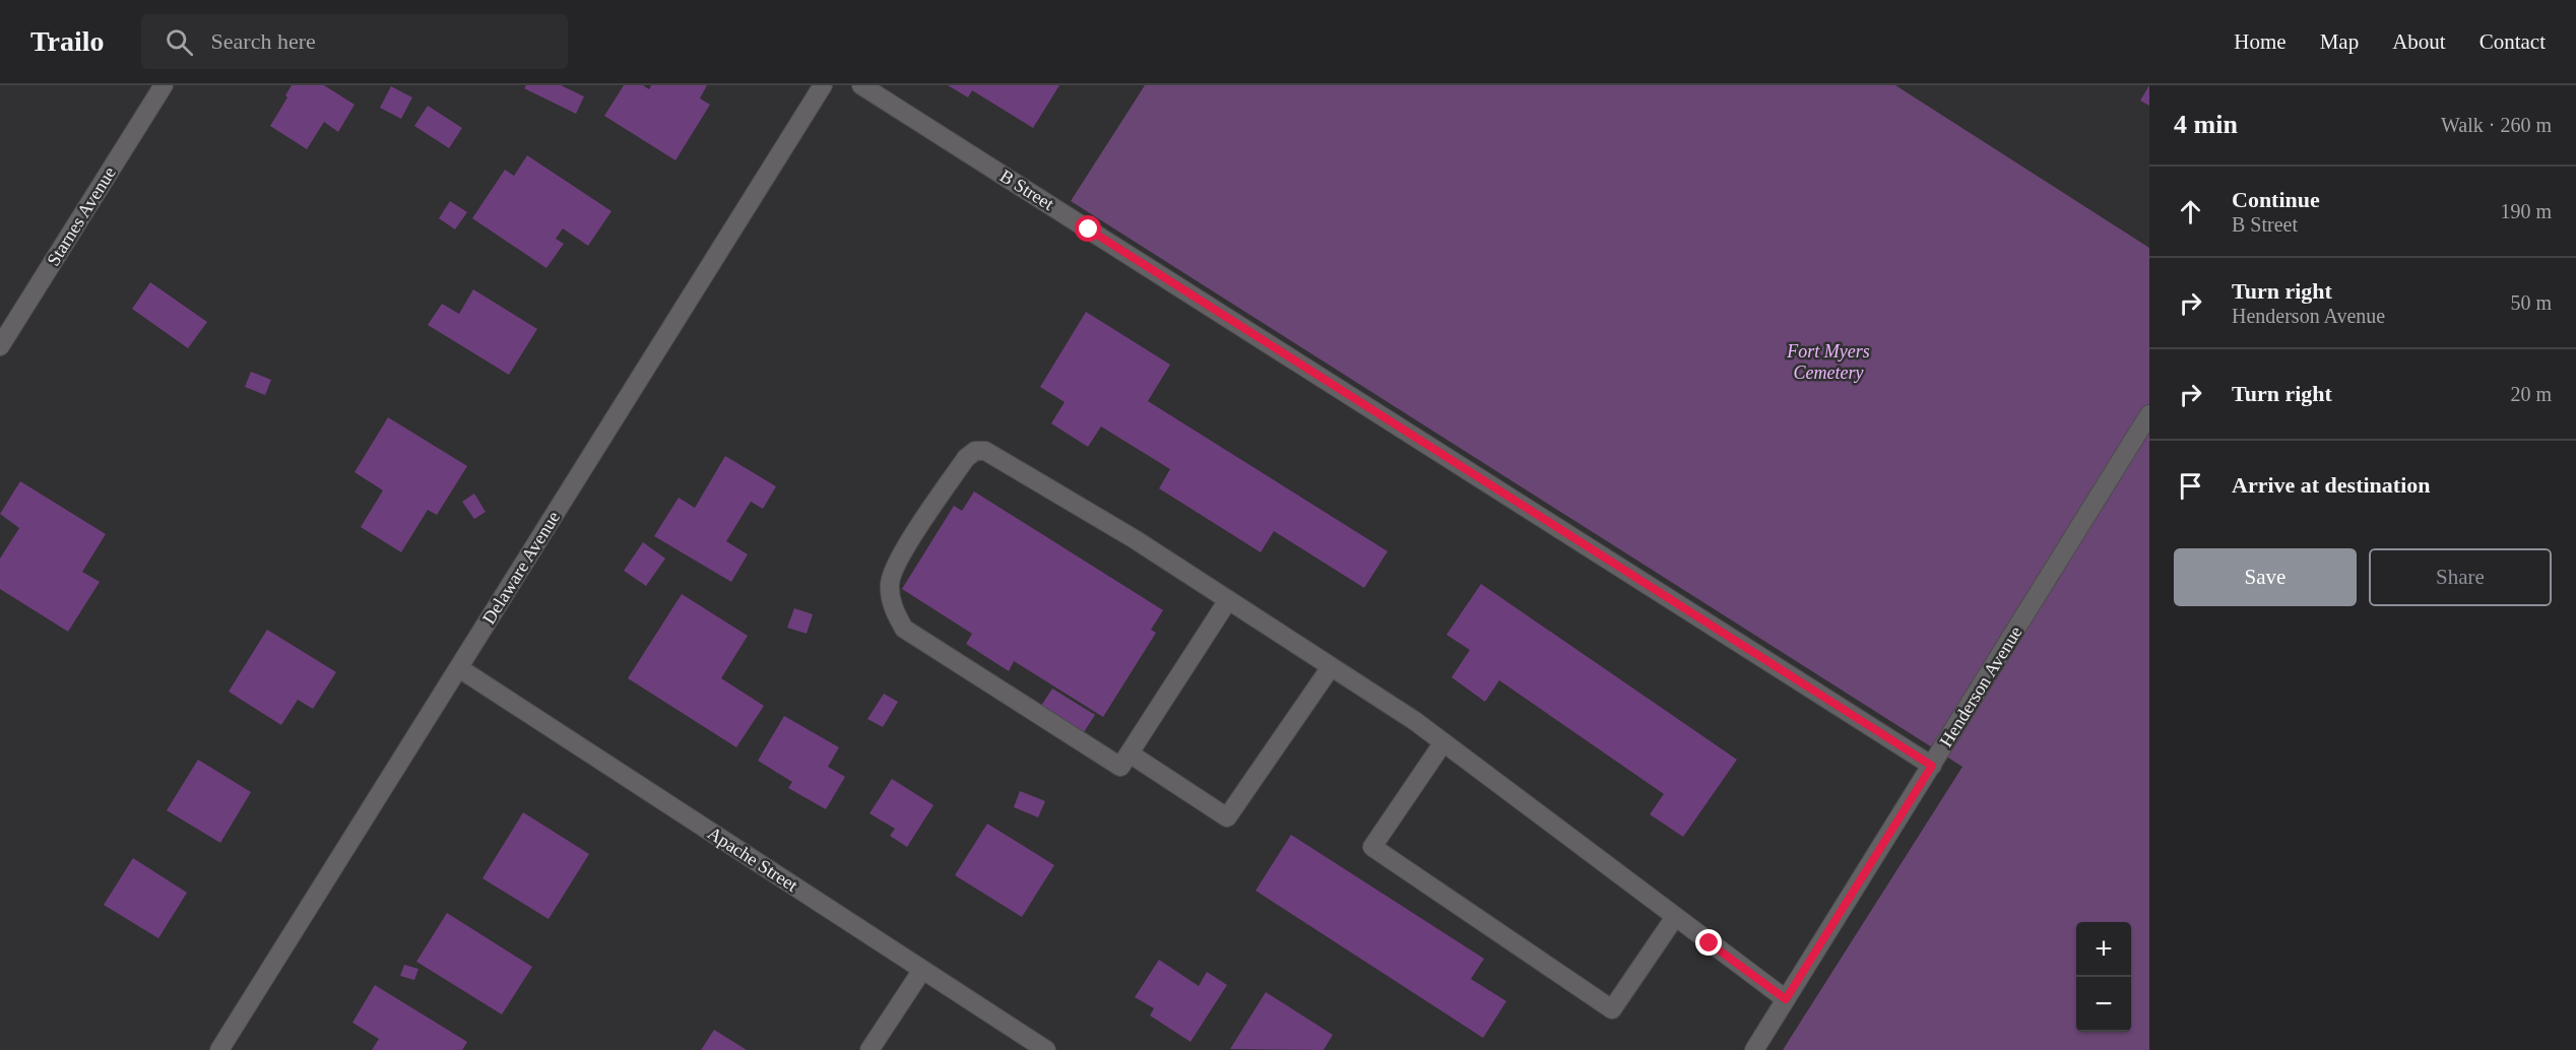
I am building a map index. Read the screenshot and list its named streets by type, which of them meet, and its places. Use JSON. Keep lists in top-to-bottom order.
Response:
{
  "streets": {
    "street": [
      "B Street",
      "Starnes Avenue",
      "Delaware Avenue",
      "Henderson Avenue",
      "Apache Street"
    ]
  },
  "crossings": [
    ["B Street", "Henderson Avenue"],
    ["Delaware Avenue", "Apache Street"]
  ],
  "parks": ["Fort Myers Cemetery"],
  "page": {
    "header": "Trailo",
    "search": "Search here",
    "nav": [
      "Home",
      "Map",
      "About",
      "Contact"
    ],
    "heading": ["4 min", "Walk · 260 m"],
    "list": [
      ["Continue", "B Street", "190 m"],
      ["Turn right", "Henderson Avenue", "50 m"],
      ["Turn right", "20 m"],
      "Arrive at destination"
    ],
    "buttons": ["Save", "Share"],
    "map_buttons": ["+", "−"]
  }
}
